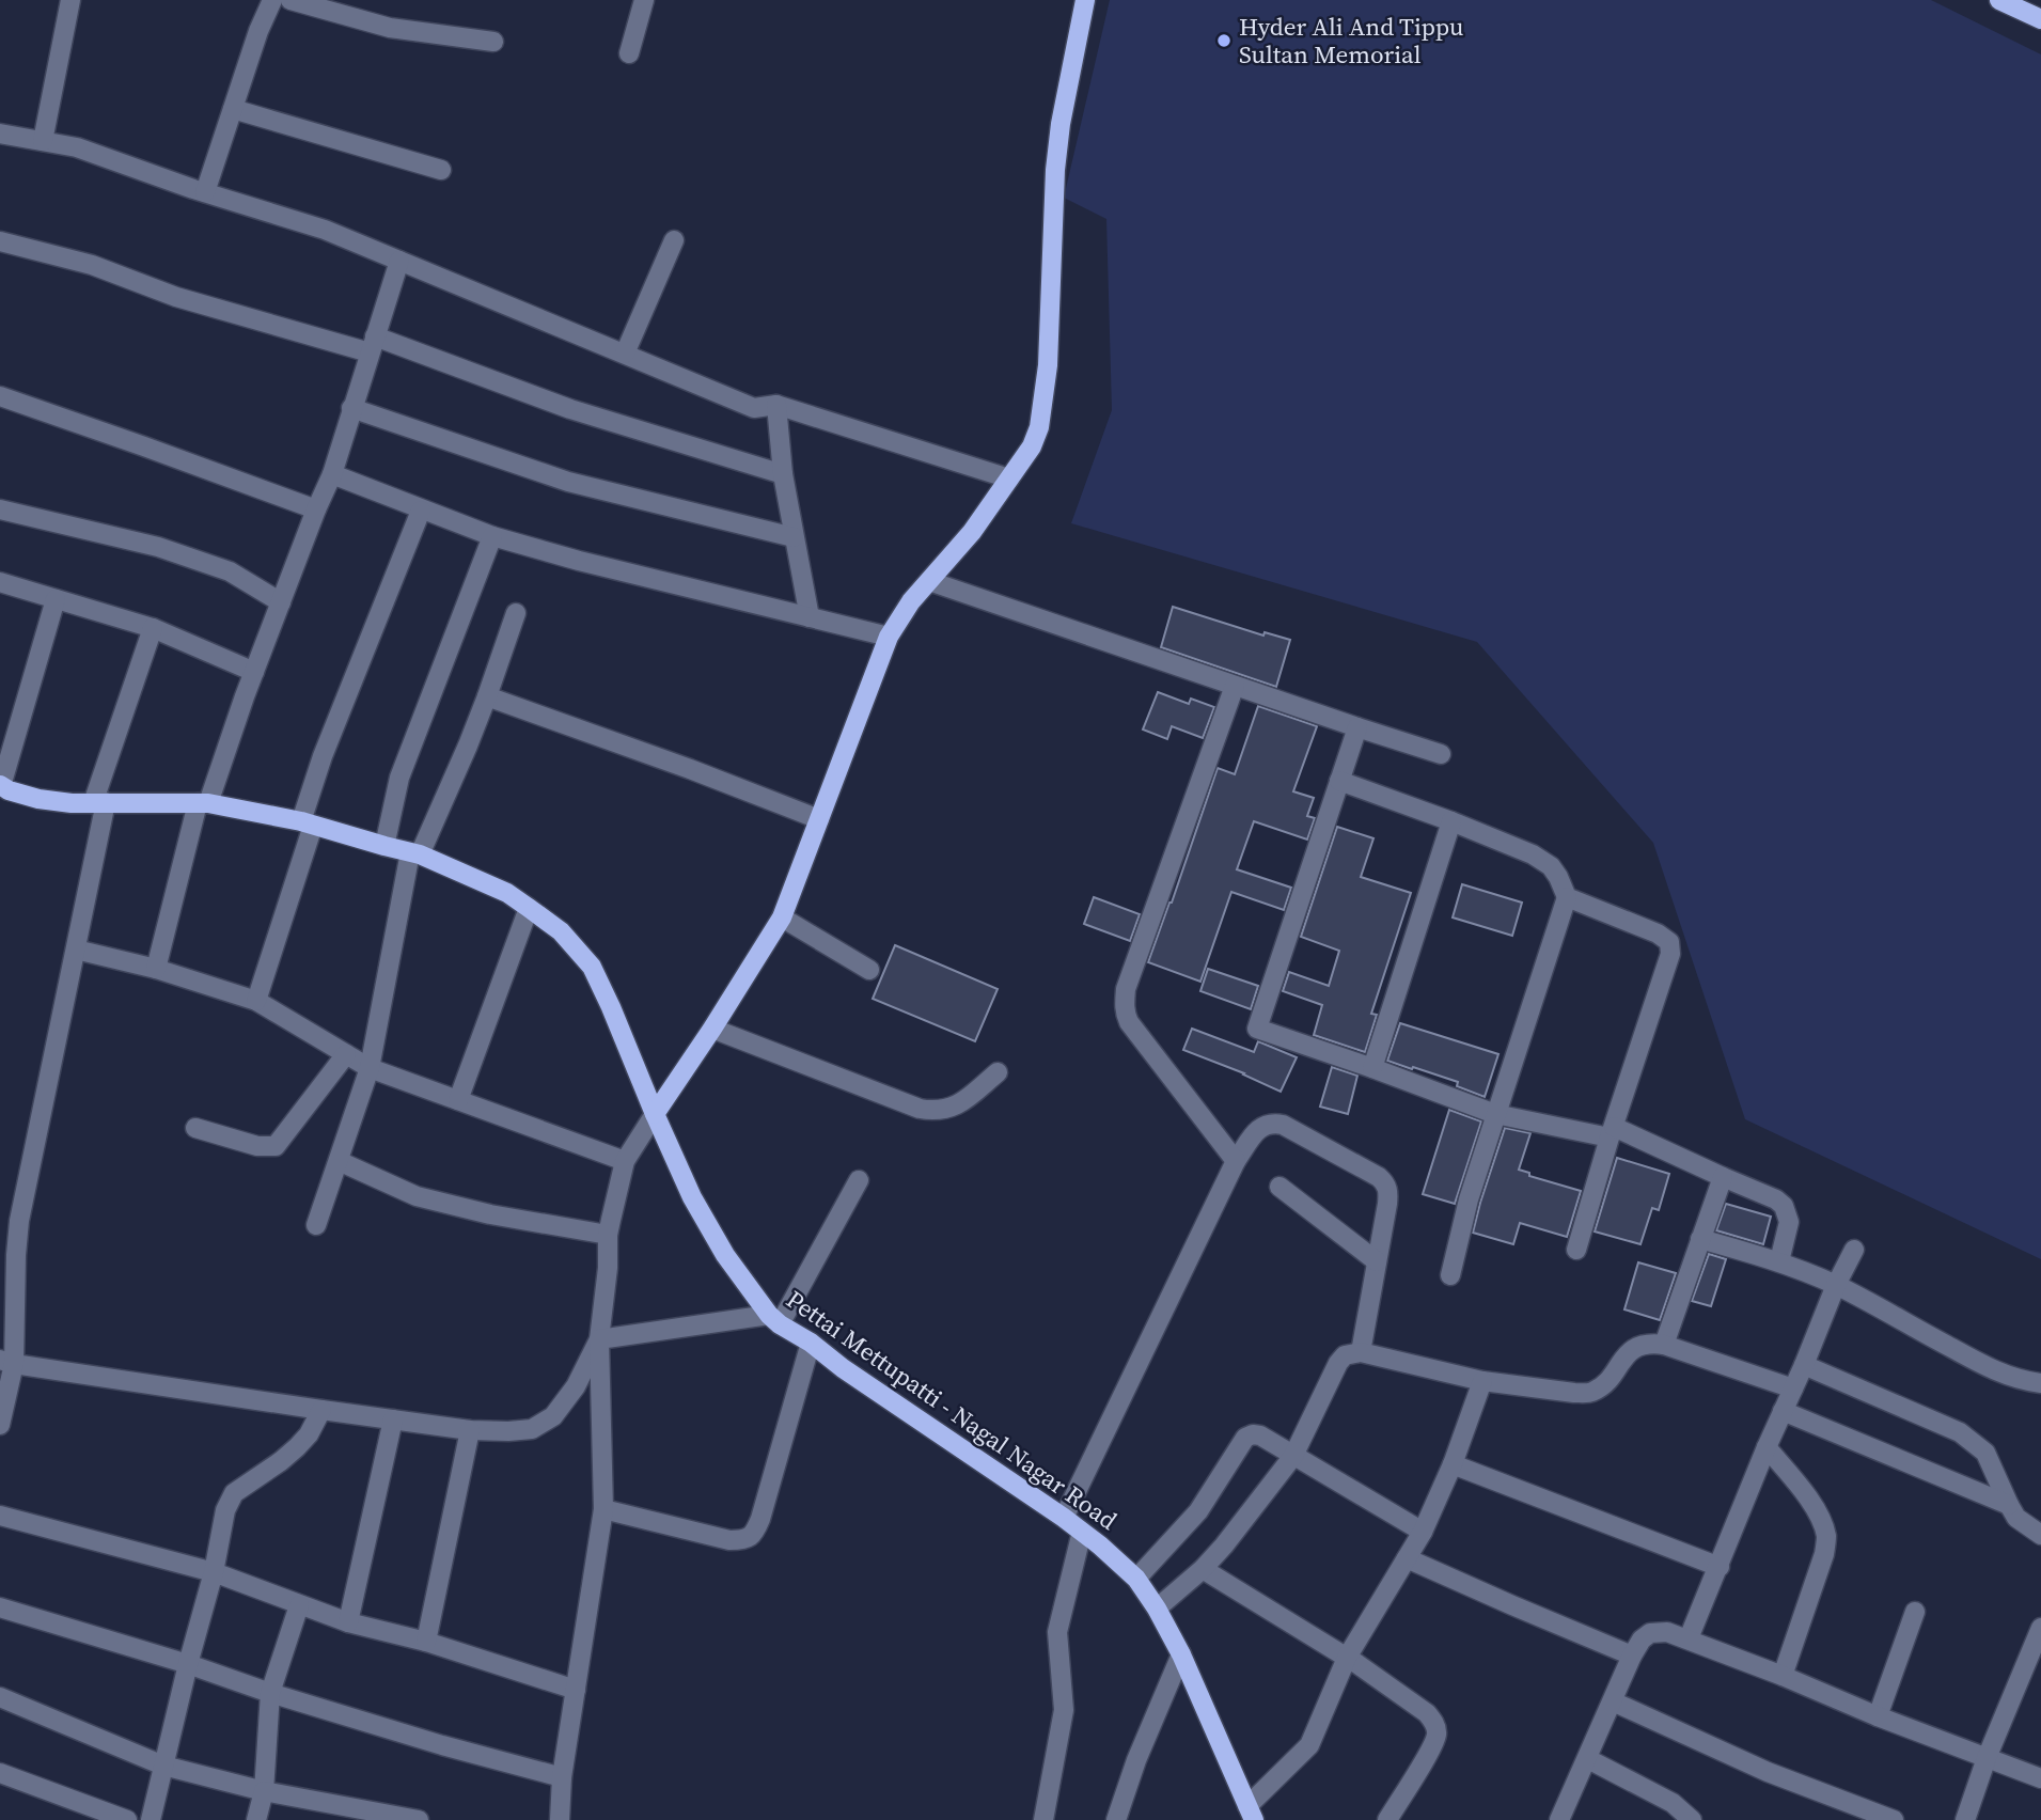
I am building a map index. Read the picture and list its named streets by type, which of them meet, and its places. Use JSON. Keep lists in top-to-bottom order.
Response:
{
  "streets": {
    "main road": ["Pettai Mettupatti - Nagal Nagar Road"]
  },
  "places": ["Hyder Ali And Tippu Sultan Memorial"]
}
